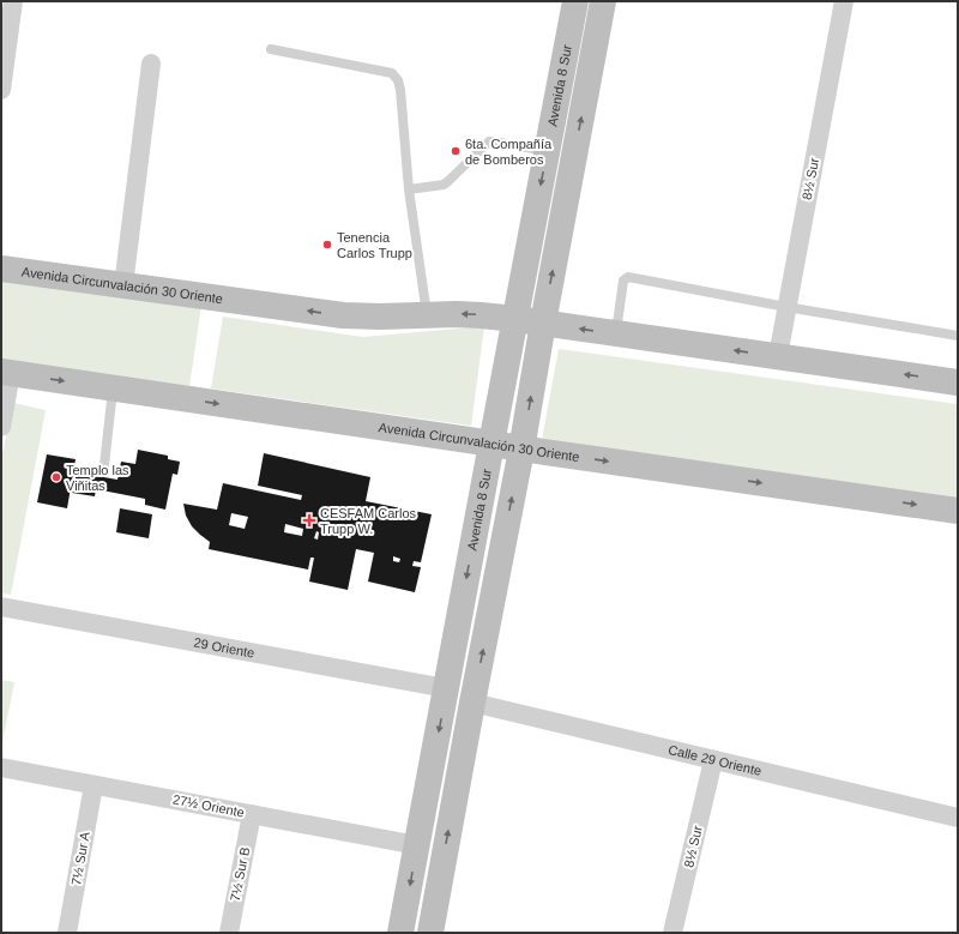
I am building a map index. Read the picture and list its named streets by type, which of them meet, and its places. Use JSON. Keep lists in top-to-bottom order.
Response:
{
  "streets": {
    "main road": ["Avenida 8 Sur", "Avenida Circunvalación 30 Oriente"],
    "street": [
      "8½ Sur",
      "29 Oriente",
      "Calle 29 Oriente",
      "27½ Oriente",
      "7½ Sur A",
      "7½ Sur B"
    ]
  },
  "crossings": [
    ["Avenida 8 Sur", "Avenida Circunvalación 30 Oriente"],
    ["Avenida 8 Sur", "29 Oriente"],
    ["Avenida 8 Sur", "Calle 29 Oriente"],
    ["Avenida 8 Sur", "27½ Oriente"],
    ["8½ Sur", "Avenida Circunvalación 30 Oriente"],
    ["8½ Sur", "Calle 29 Oriente"],
    ["27½ Oriente", "7½ Sur A"],
    ["27½ Oriente", "7½ Sur B"]
  ],
  "places": {
    "other": ["6ta. Compañía de Bomberos", "Tenencia Carlos Trupp", "Templo las Viñitas"],
    "health": ["CESFAM Carlos Trupp W."]
  }
}
